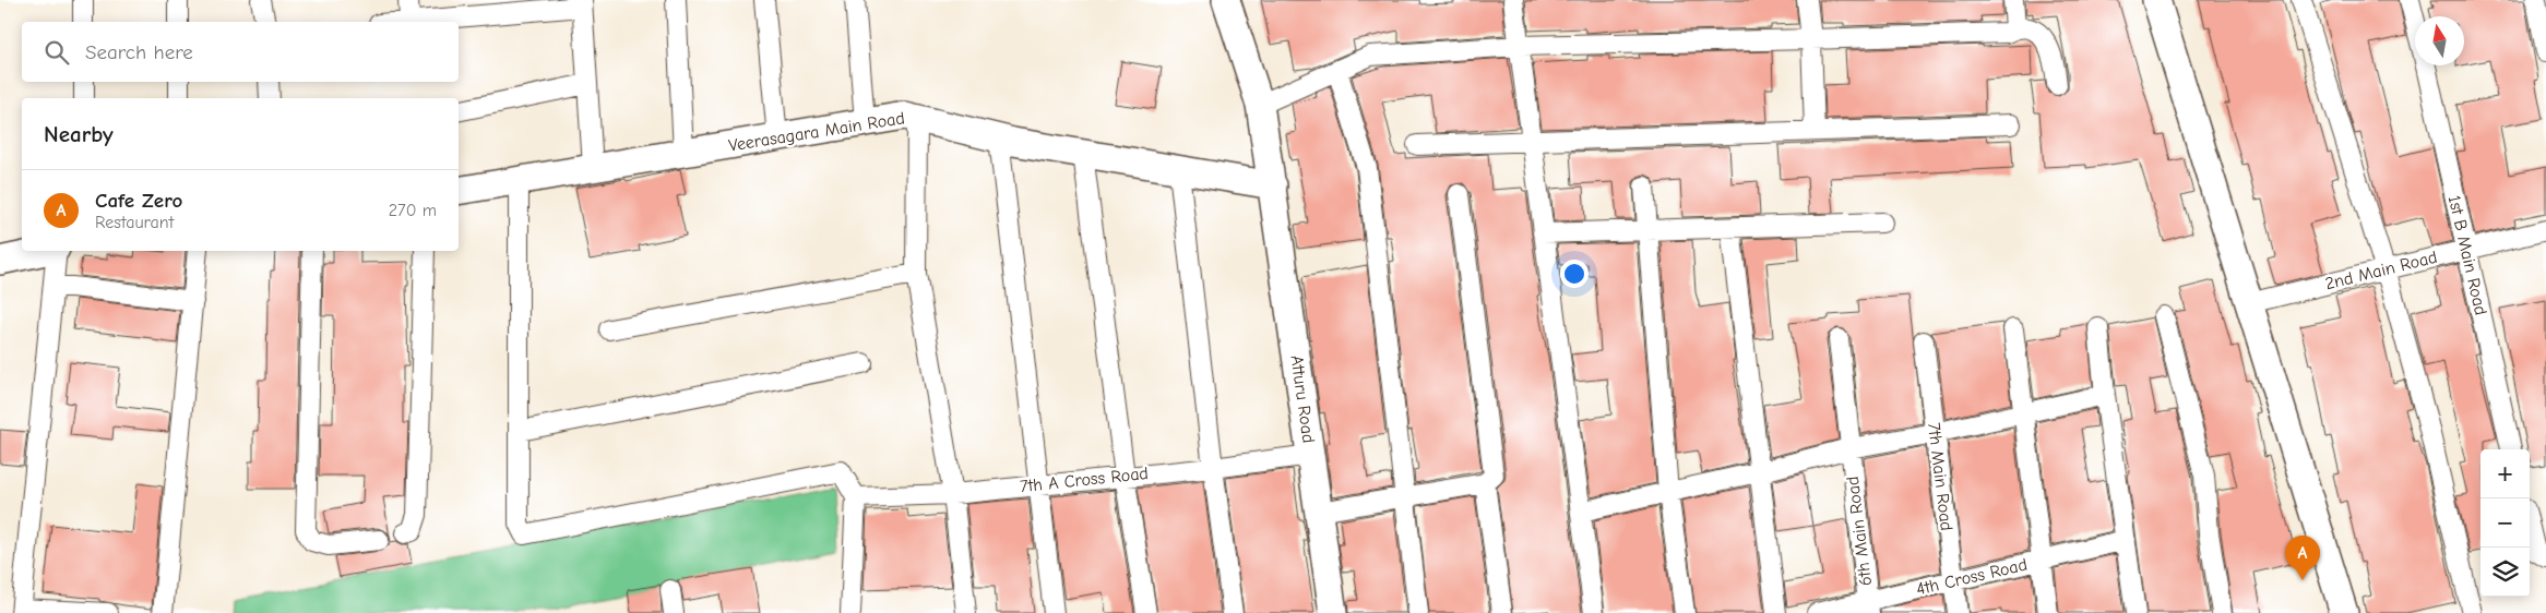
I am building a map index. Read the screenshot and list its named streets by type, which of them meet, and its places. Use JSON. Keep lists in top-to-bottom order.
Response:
{
  "streets": {
    "street": [
      "Veerasagara Main Road",
      "1st B Main Road",
      "2nd Main Road",
      "Atturu Road",
      "7th Main Road",
      "7th A Cross Road",
      "6th Main Road",
      "4th Cross Road"
    ]
  },
  "crossings": [
    ["Veerasagara Main Road", "Atturu Road"],
    ["1st B Main Road", "2nd Main Road"],
    ["Atturu Road", "7th A Cross Road"],
    ["7th Main Road", "4th Cross Road"],
    ["6th Main Road", "4th Cross Road"]
  ],
  "north": "top",
  "page": {
    "search": "Search here",
    "heading": "Nearby",
    "list": [
      {
        "mark": "A",
        "name": "Cafe Zero",
        "note": "Restaurant",
        "value": "270 m"
      }
    ],
    "map_buttons": ["+", "−"],
    "pins": "A"
  }
}
